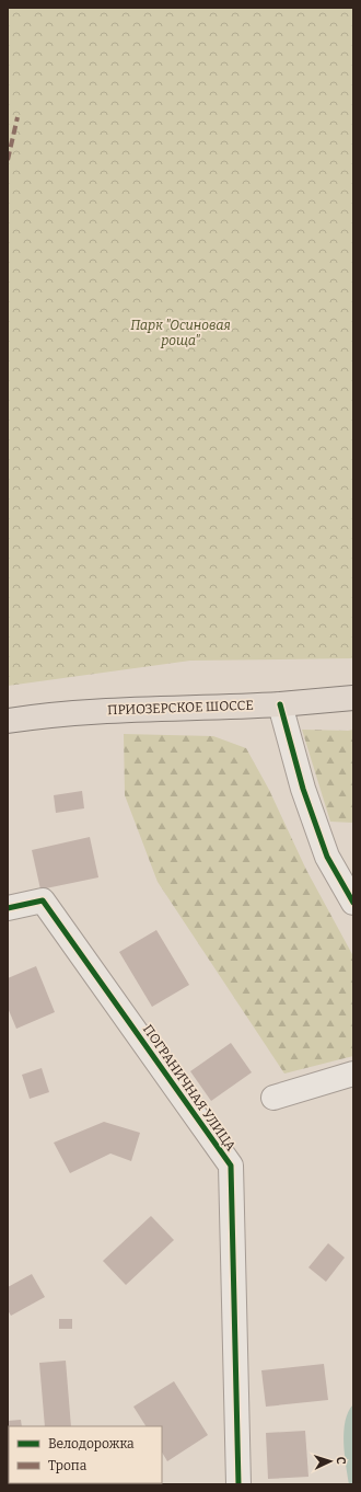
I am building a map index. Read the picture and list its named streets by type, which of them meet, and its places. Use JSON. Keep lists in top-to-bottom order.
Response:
{
  "streets": {
    "main road": ["ПРИОЗЕРСКОЕ ШОССЕ"],
    "street": ["ПОГРАНИЧНАЯ УЛИЦА"]
  },
  "parks": ["Парк \"Осиновая роща\""],
  "legend": ["Велодорожка", "Тропа"],
  "north": "right"
}
